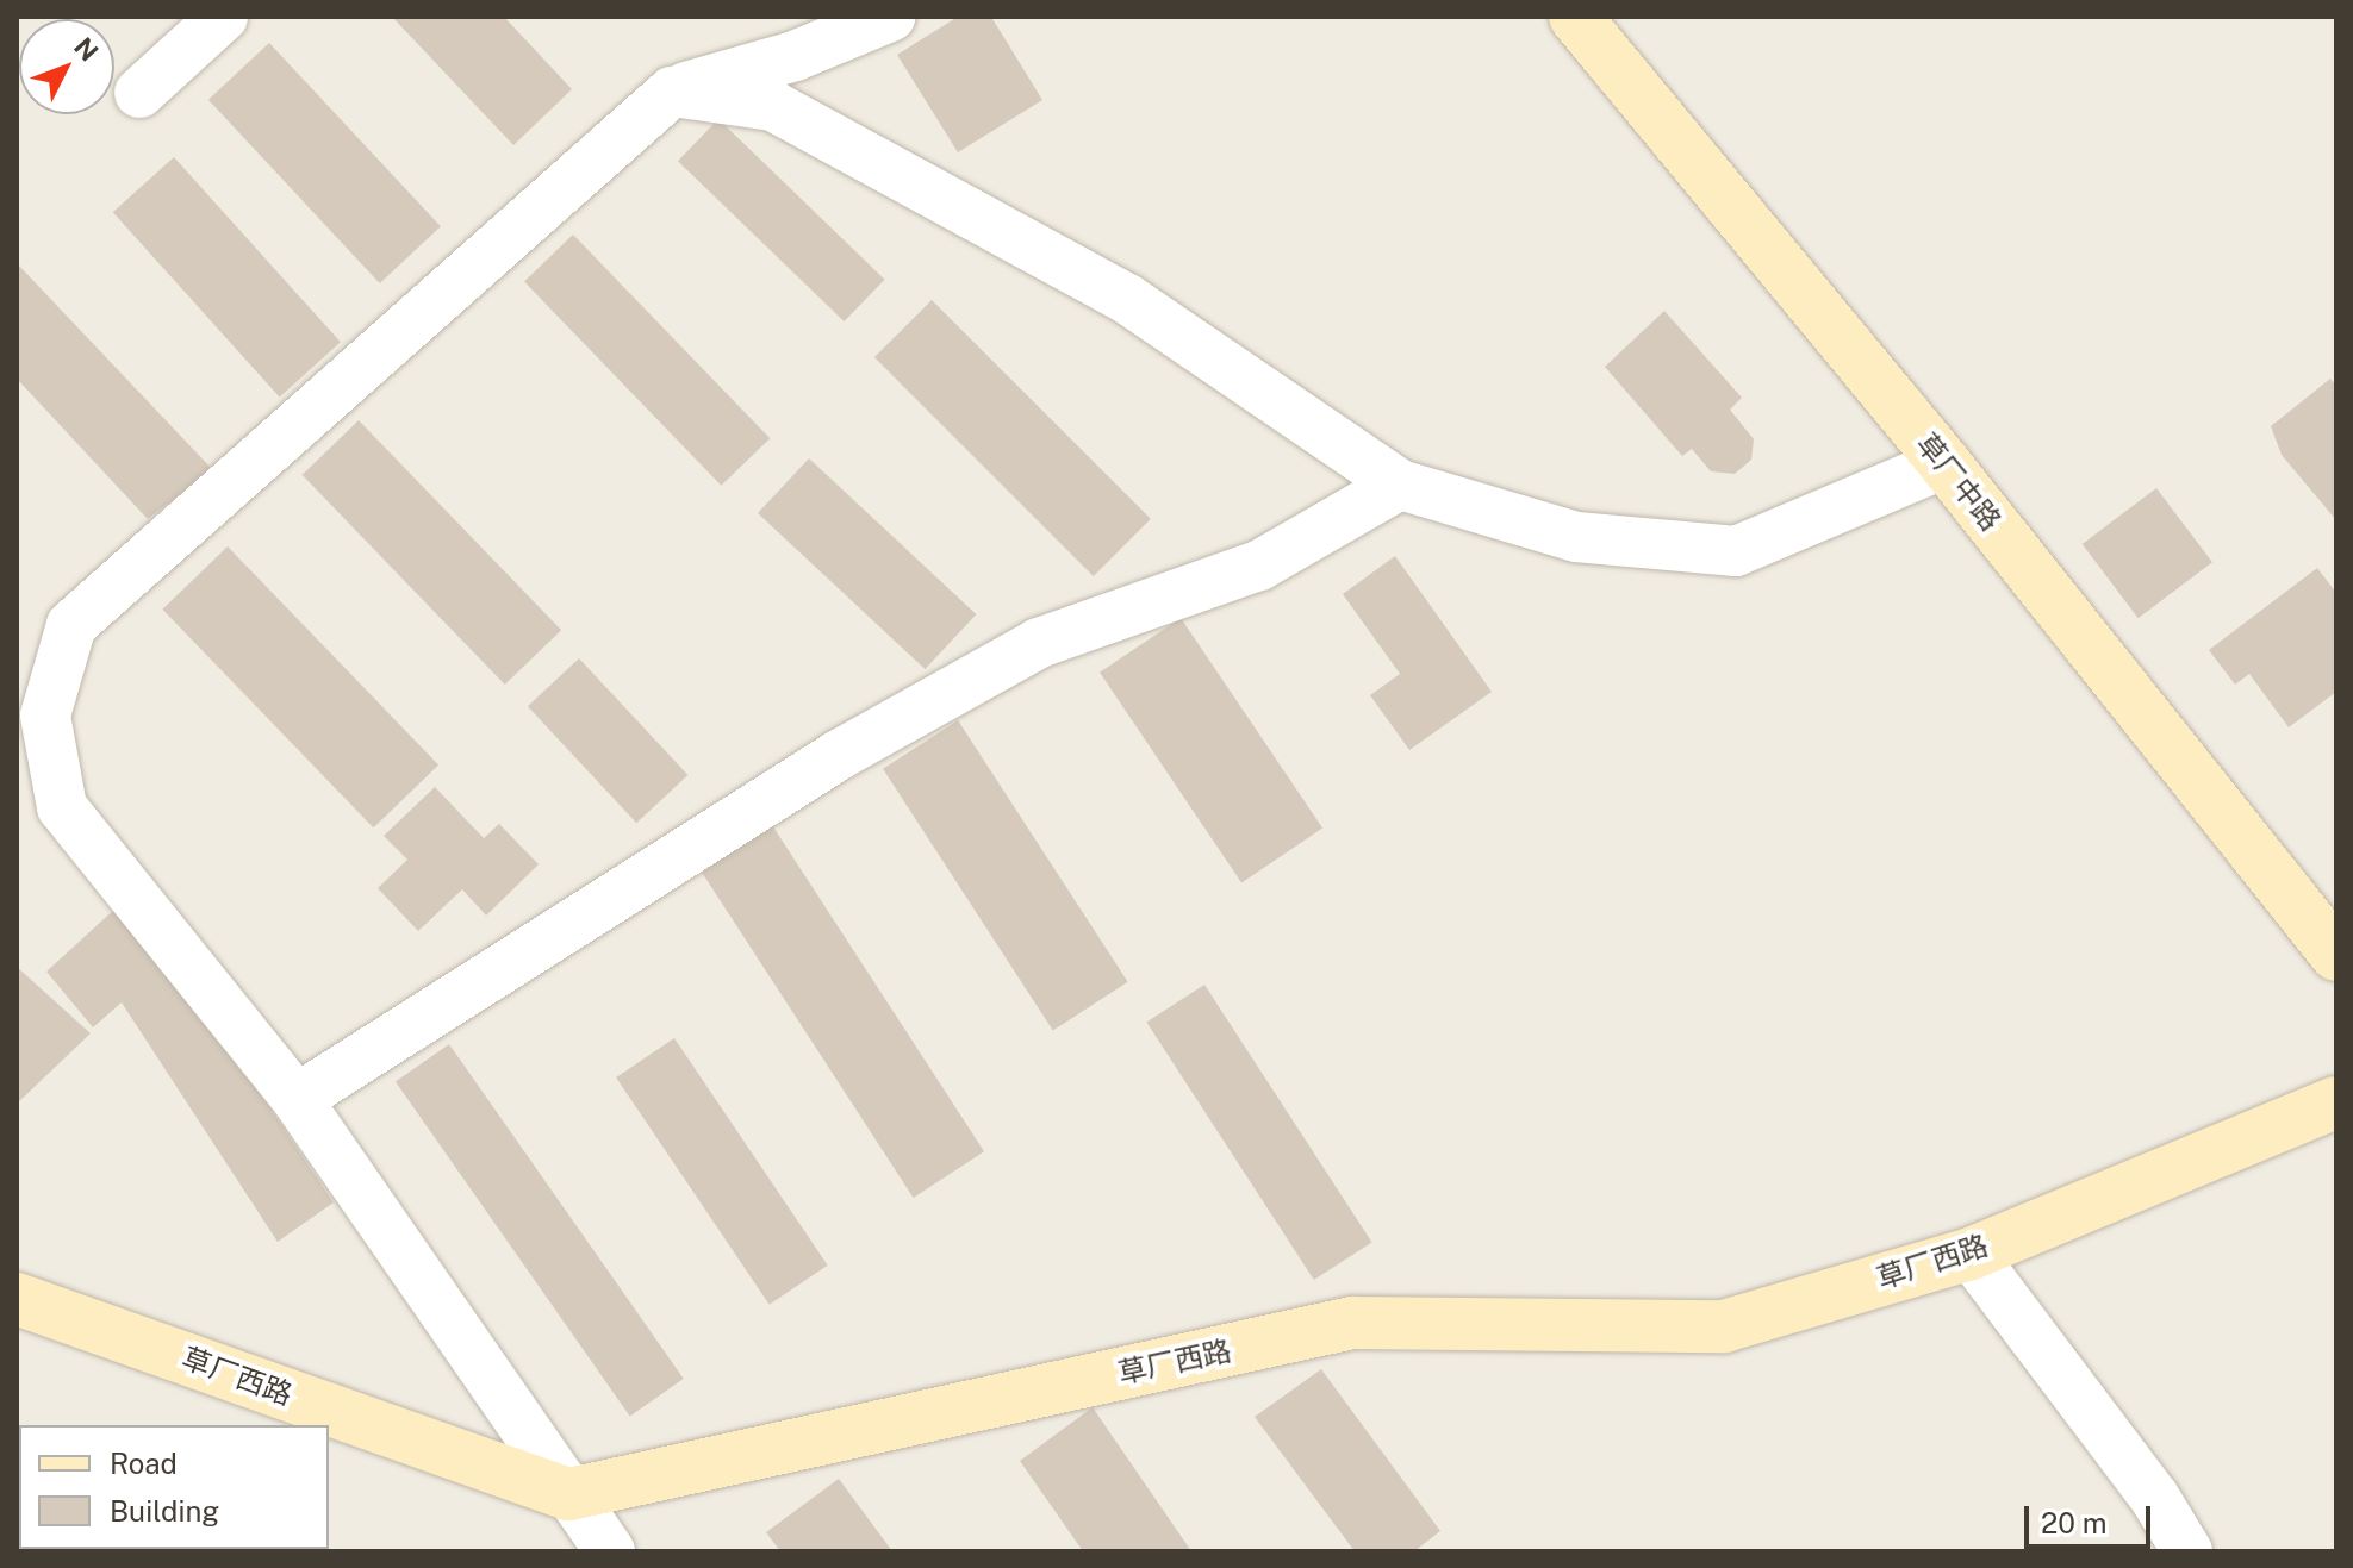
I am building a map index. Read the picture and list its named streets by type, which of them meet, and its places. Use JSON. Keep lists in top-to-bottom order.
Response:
{
  "streets": {
    "main road": ["草厂中路", "草厂西路"]
  },
  "legend": ["Road", "Building"],
  "scale_bar": "20 m",
  "north": "top right"
}
